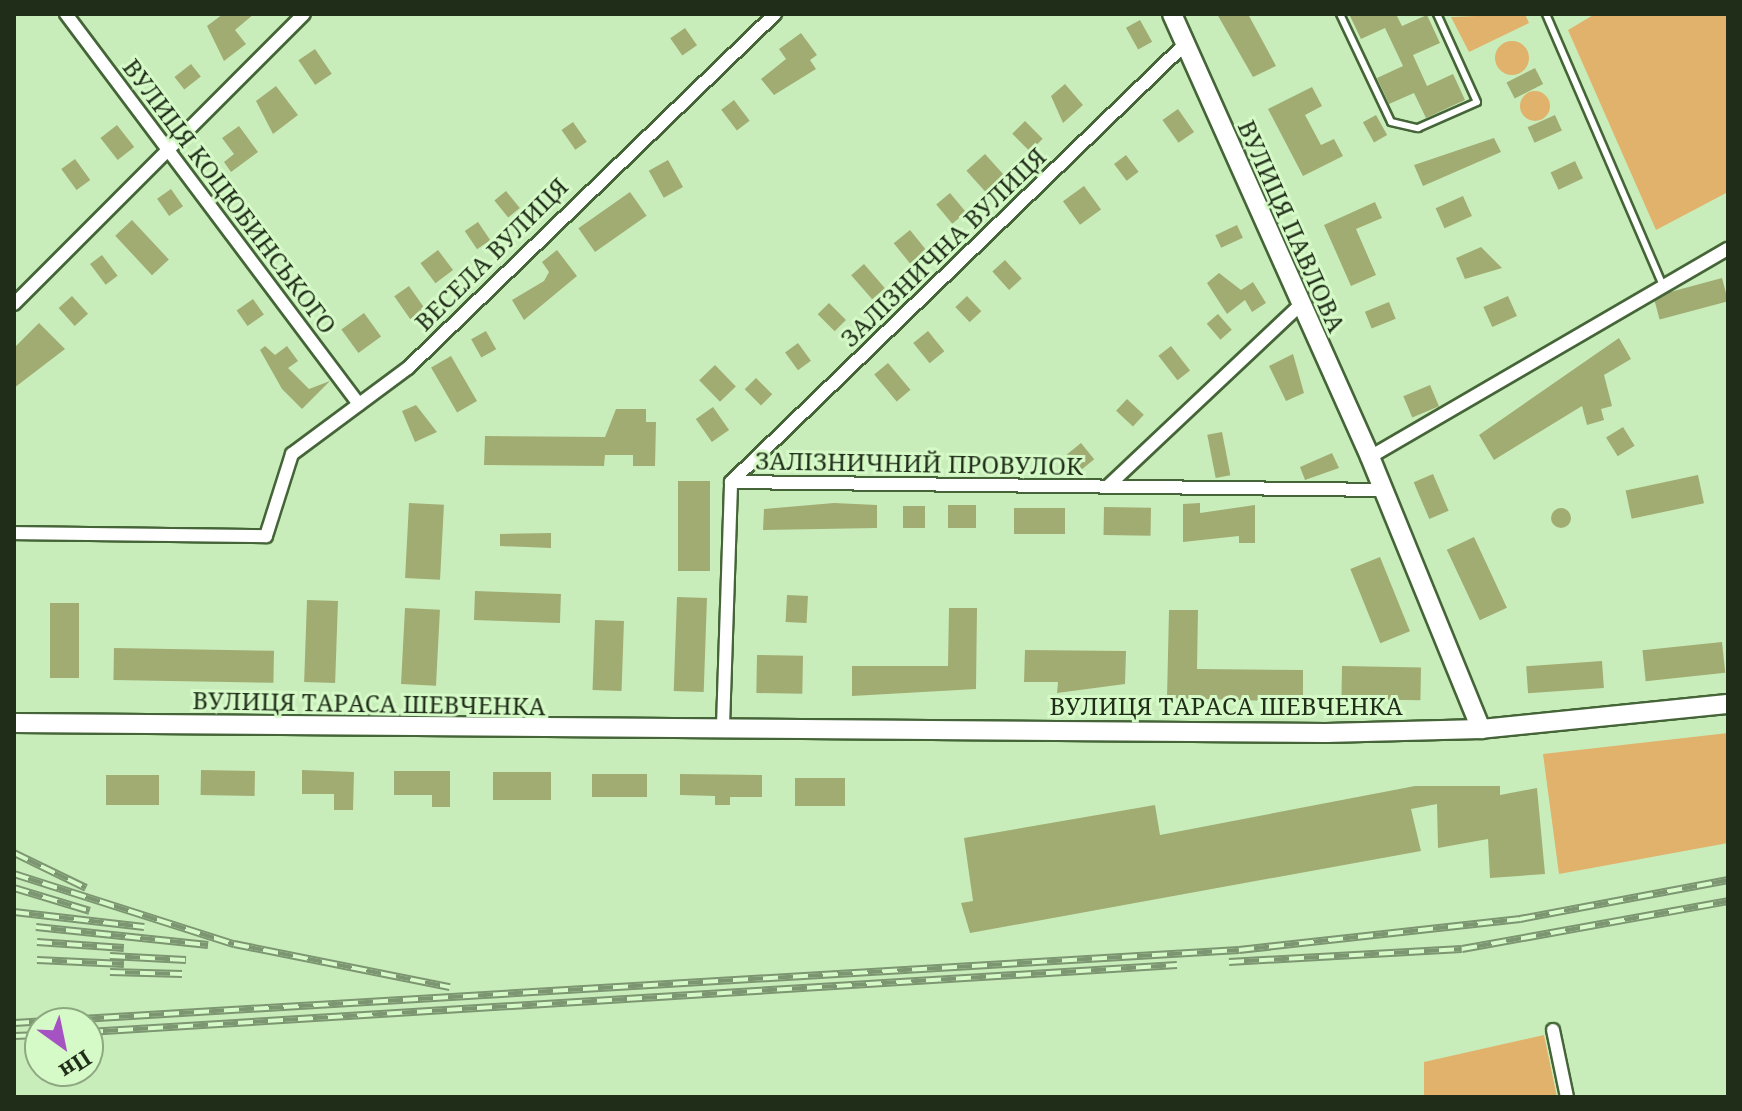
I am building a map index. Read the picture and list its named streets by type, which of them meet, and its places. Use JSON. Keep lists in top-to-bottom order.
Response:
{
  "streets": {
    "main road": ["ВУЛИЦЯ ПАВЛОВА", "ВУЛИЦЯ ТАРАСА ШЕВЧЕНКА"],
    "street": [
      "ВУЛИЦЯ КОЦЮБИНСЬКОГО",
      "ЗАЛІЗНИЧНА ВУЛИЦЯ",
      "ВЕСЕЛА ВУЛИЦЯ",
      "ЗАЛІЗНИЧНИЙ ПРОВУЛОК"
    ]
  },
  "crossings": [
    ["ВУЛИЦЯ КОЦЮБИНСЬКОГО", "ВЕСЕЛА ВУЛИЦЯ"],
    ["ВУЛИЦЯ ПАВЛОВА", "ЗАЛІЗНИЧНА ВУЛИЦЯ"],
    ["ВУЛИЦЯ ПАВЛОВА", "ЗАЛІЗНИЧНИЙ ПРОВУЛОК"],
    ["ВУЛИЦЯ ПАВЛОВА", "ВУЛИЦЯ ТАРАСА ШЕВЧЕНКА"],
    ["ЗАЛІЗНИЧНА ВУЛИЦЯ", "ЗАЛІЗНИЧНИЙ ПРОВУЛОК"]
  ],
  "north": "bottom right"
}
